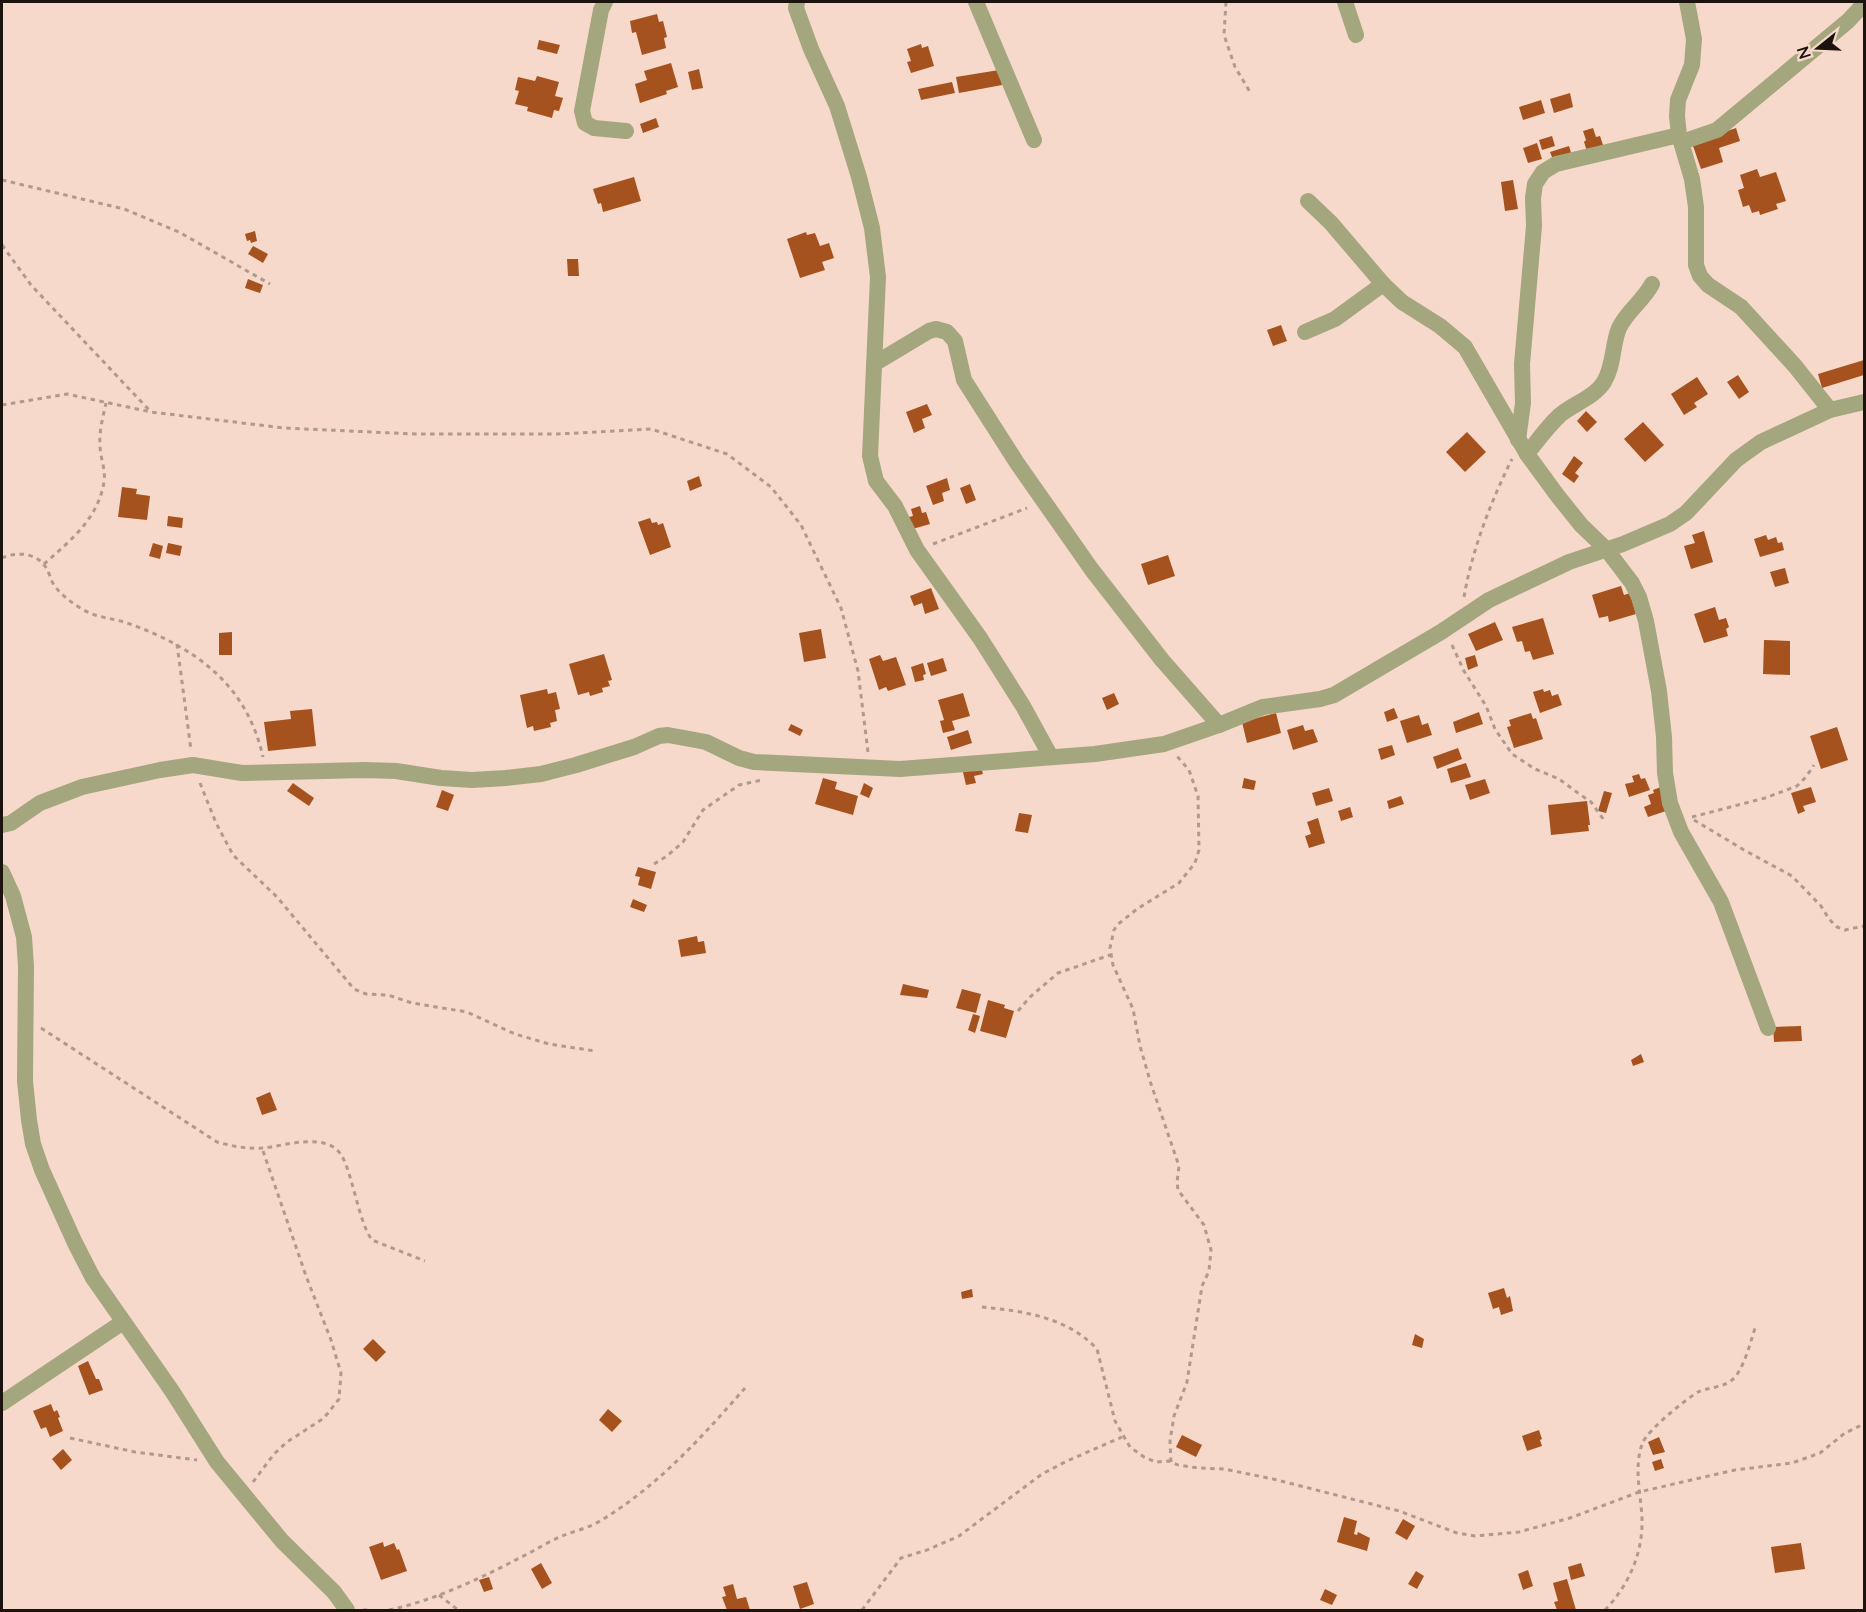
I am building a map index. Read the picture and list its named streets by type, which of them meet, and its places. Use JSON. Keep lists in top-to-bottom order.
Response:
{
  "north": "left"
}
